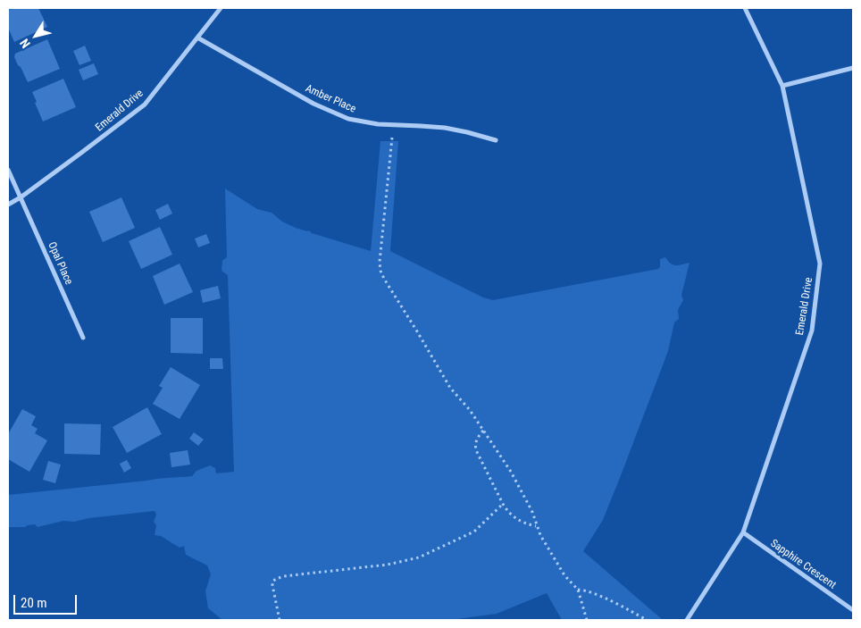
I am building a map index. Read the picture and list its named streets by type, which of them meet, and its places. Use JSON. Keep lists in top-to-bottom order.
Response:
{
  "streets": {
    "street": [
      "Amber Place",
      "Emerald Drive",
      "Opal Place",
      "Sapphire Crescent"
    ]
  },
  "crossings": [
    ["Amber Place", "Emerald Drive"],
    ["Emerald Drive", "Opal Place"],
    ["Emerald Drive", "Sapphire Crescent"]
  ],
  "scale_bar": "20 m",
  "north": "bottom left"
}
